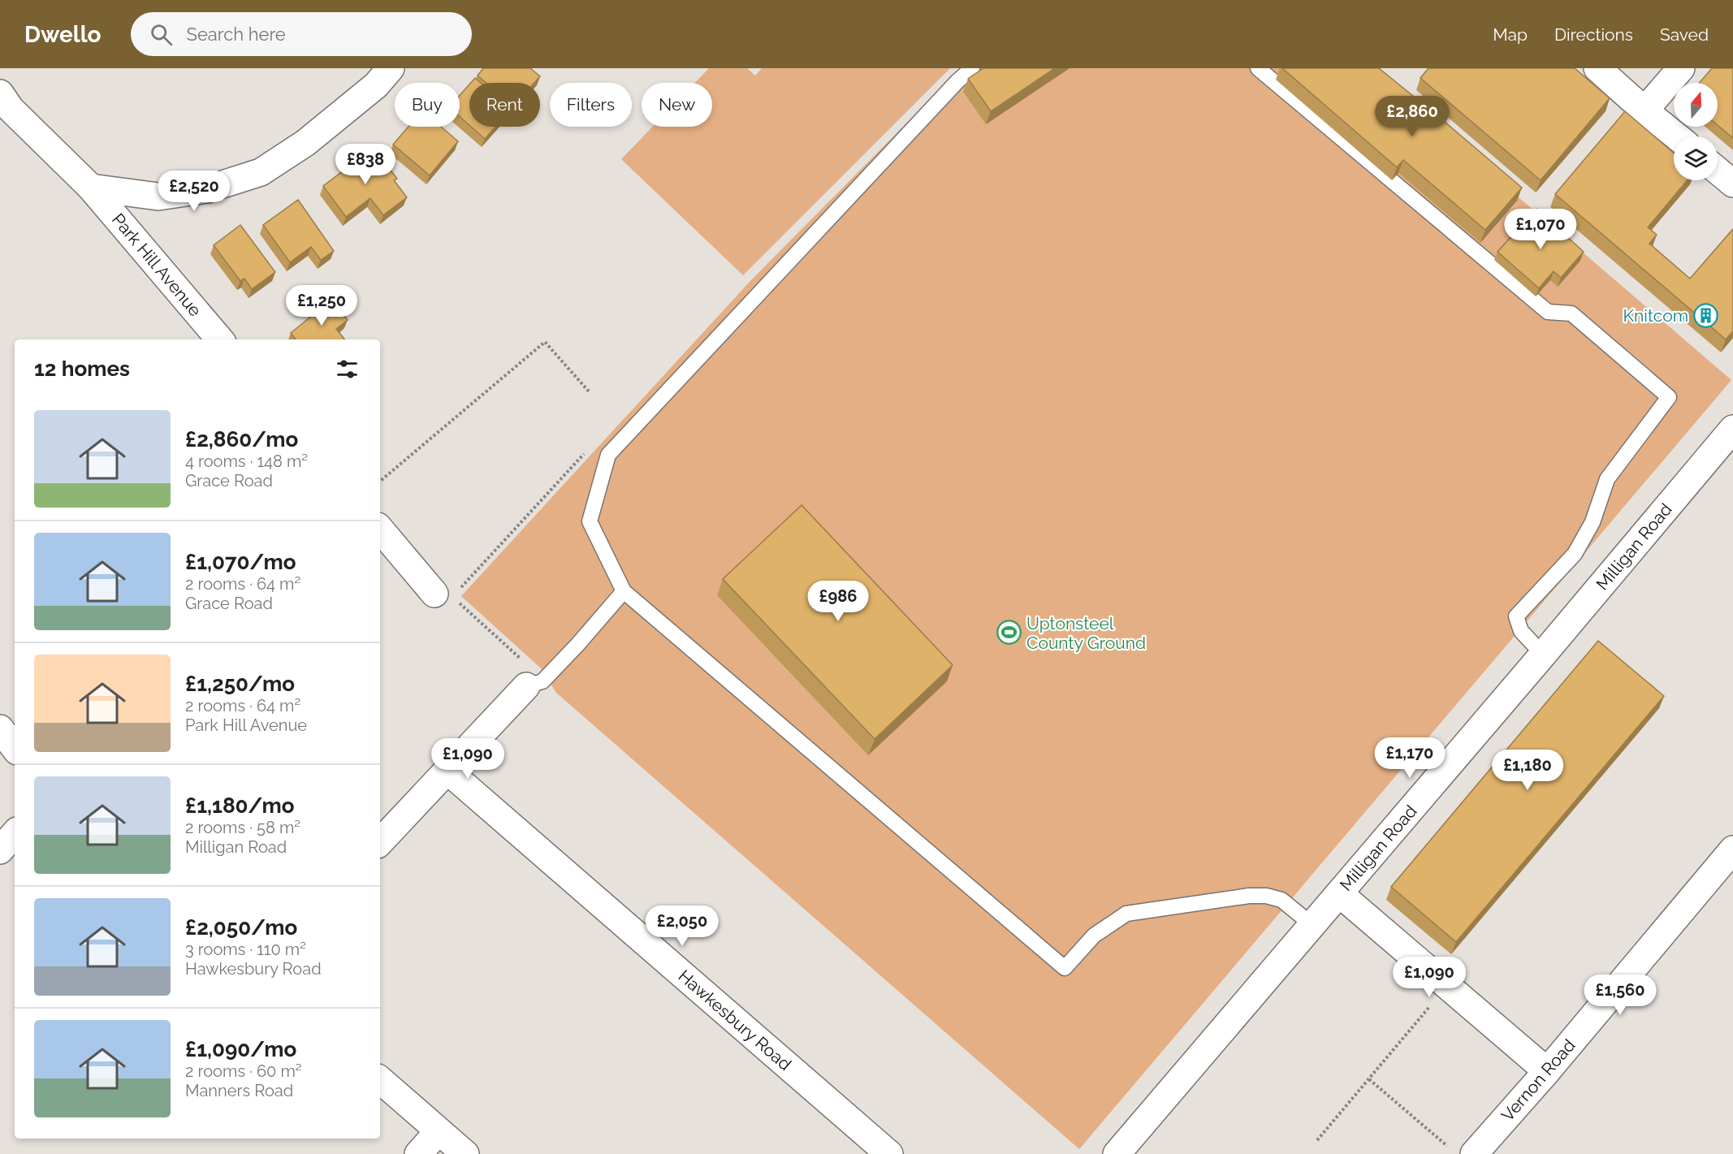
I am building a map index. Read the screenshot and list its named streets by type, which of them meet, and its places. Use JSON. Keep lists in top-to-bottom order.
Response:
{
  "streets": {
    "street": [
      "Park Hill Avenue",
      "Milligan Road",
      "Hawkesbury Road",
      "Vernon Road"
    ]
  },
  "places": {
    "building": ["Knitcom"],
    "sports": ["Uptonsteel County Ground"]
  },
  "north": "top",
  "page": {
    "header": "Dwello",
    "search": "Search here",
    "nav": ["Map", "Directions", "Saved"],
    "chip": [
      "Buy",
      "Rent",
      "Filters",
      "New"
    ],
    "price": [
      "£2,860",
      "£838",
      "£2,520",
      "£1,070",
      "£1,250",
      "£986",
      "£1,170",
      "£1,090",
      "£1,180",
      "£2,050",
      "£1,090",
      "£1,560"
    ],
    "heading": "12 homes",
    "list": [
      {
        "name": "£2,860/mo",
        "note": "4 rooms · 148 m² · Grace Road"
      },
      {
        "name": "£1,070/mo",
        "note": "2 rooms · 64 m² · Grace Road"
      },
      {
        "name": "£1,250/mo",
        "note": "2 rooms · 64 m² · Park Hill Avenue"
      },
      {
        "name": "£1,180/mo",
        "note": "2 rooms · 58 m² · Milligan Road"
      },
      {
        "name": "£2,050/mo",
        "note": "3 rooms · 110 m² · Hawkesbury Road"
      },
      {
        "name": "£1,090/mo",
        "note": "2 rooms · 60 m² · Manners Road"
      }
    ]
  }
}
